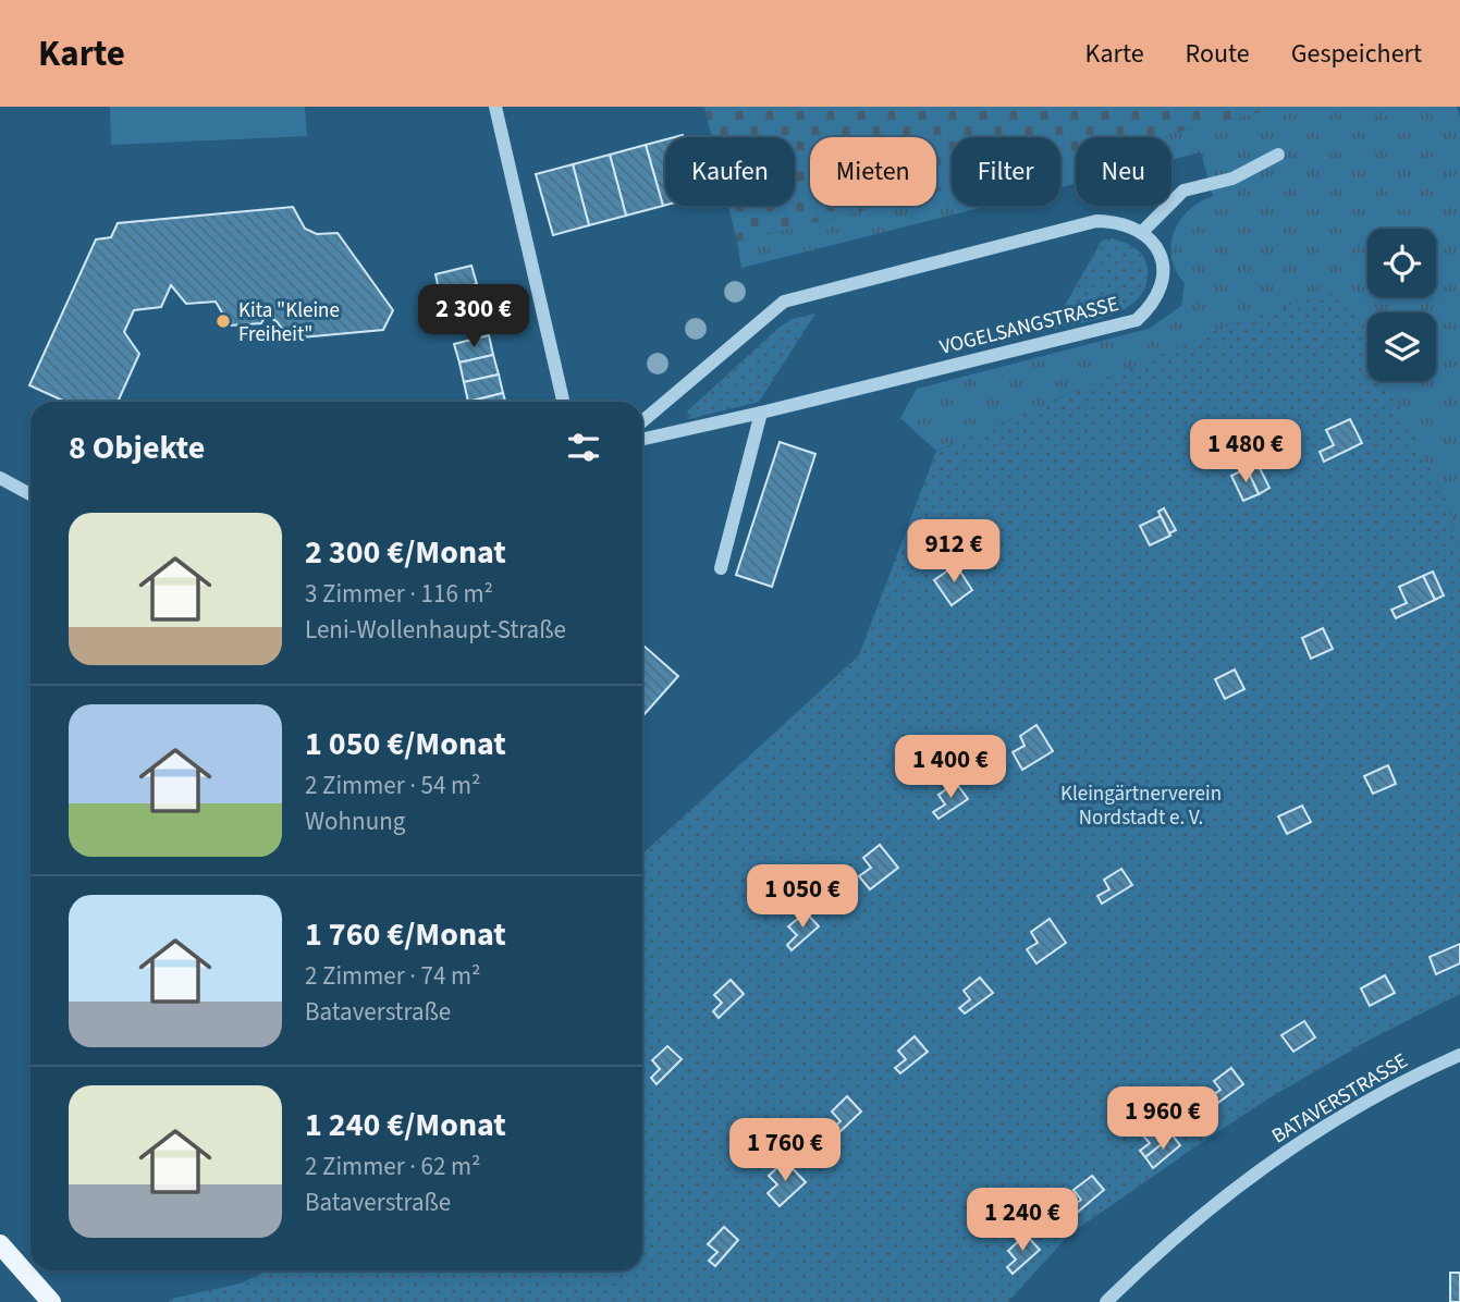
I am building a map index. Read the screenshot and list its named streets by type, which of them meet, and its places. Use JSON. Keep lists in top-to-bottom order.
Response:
{
  "streets": {
    "street": ["VOGELSANGSTRASSE", "BATAVERSTRASSE"]
  },
  "parks": ["Kleingärtnerverein Nordstadt e. V."],
  "places": ["Kita \"Kleine Freiheit\""],
  "page": {
    "header": "Karte",
    "nav": ["Karte", "Route", "Gespeichert"],
    "chip": [
      "Kaufen",
      "Mieten",
      "Filter",
      "Neu"
    ],
    "price": [
      "2 300 €",
      "1 480 €",
      "912 €",
      "1 400 €",
      "1 050 €",
      "1 960 €",
      "1 760 €",
      "1 240 €"
    ],
    "heading": "8 Objekte",
    "list": [
      {
        "name": "2 300 €/Monat",
        "note": "3 Zimmer · 116 m² · Leni-Wollenhaupt-Straße"
      },
      {
        "name": "1 050 €/Monat",
        "note": "2 Zimmer · 54 m² · Wohnung"
      },
      {
        "name": "1 760 €/Monat",
        "note": "2 Zimmer · 74 m² · Bataverstraße"
      },
      {
        "name": "1 240 €/Monat",
        "note": "2 Zimmer · 62 m² · Bataverstraße"
      }
    ]
  }
}
